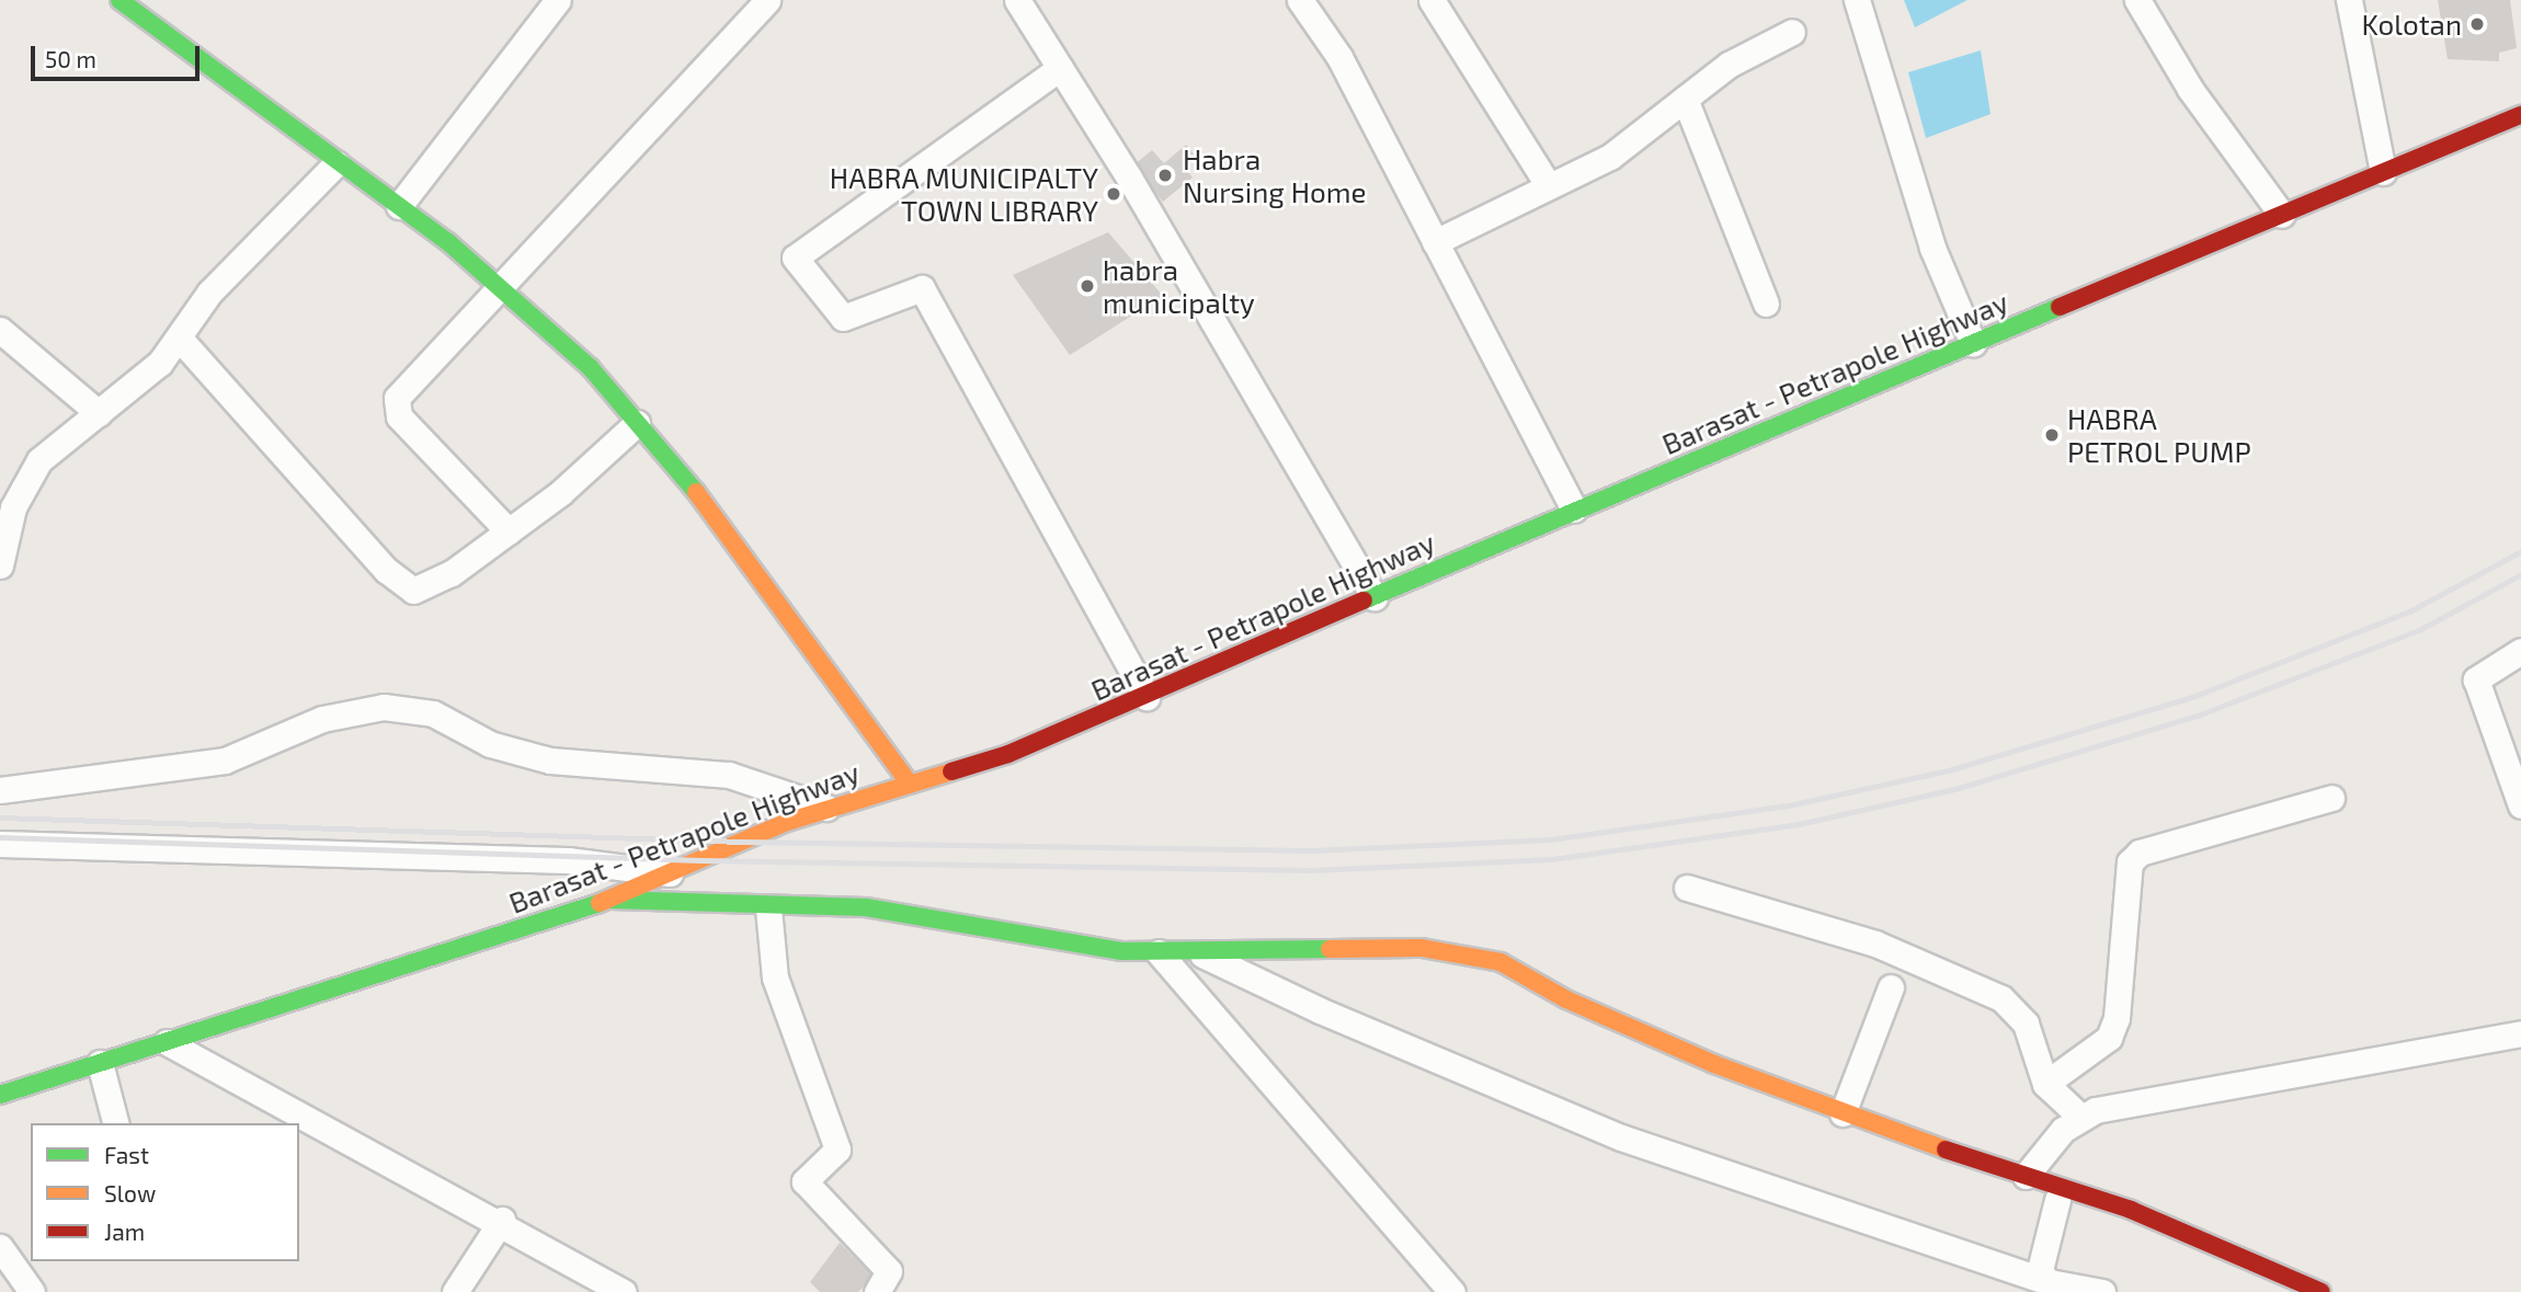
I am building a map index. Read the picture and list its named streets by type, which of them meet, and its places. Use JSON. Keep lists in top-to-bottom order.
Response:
{
  "streets": {
    "main road": ["Barasat - Petrapole Highway"]
  },
  "places": [
    "Kolotan",
    "Habra Nursing Home",
    "HABRA MUNICIPALTY TOWN LIBRARY",
    "habra municipalty",
    "HABRA PETROL PUMP"
  ],
  "legend": ["Fast", "Slow", "Jam"],
  "scale_bar": "50 m"
}
